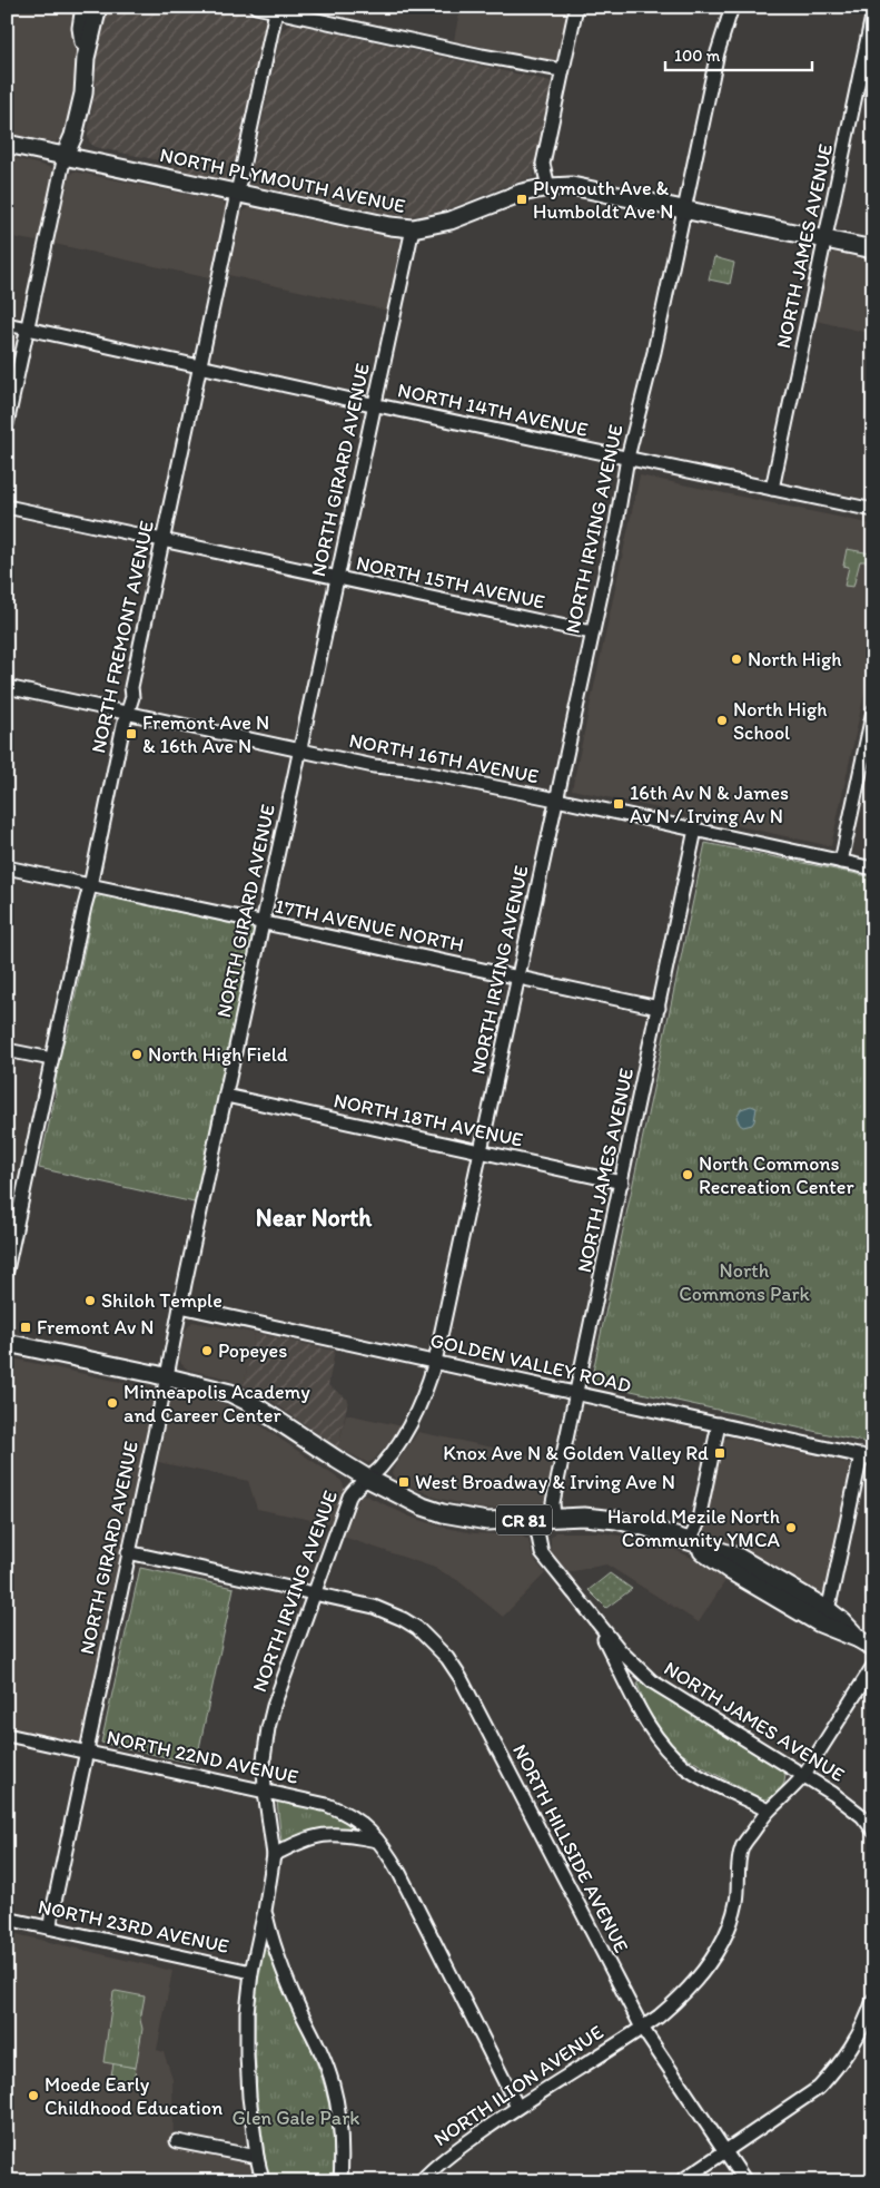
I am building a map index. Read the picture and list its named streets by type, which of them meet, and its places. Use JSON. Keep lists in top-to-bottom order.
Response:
{
  "streets": {
    "main road": ["NORTH PLYMOUTH AVENUE", "CR 81"],
    "street": [
      "NORTH JAMES AVENUE",
      "NORTH 14TH AVENUE",
      "NORTH GIRARD AVENUE",
      "NORTH IRVING AVENUE",
      "NORTH 15TH AVENUE",
      "NORTH FREMONT AVENUE",
      "NORTH 16TH AVENUE",
      "17TH AVENUE NORTH",
      "NORTH 18TH AVENUE",
      "GOLDEN VALLEY ROAD",
      "NORTH 22ND AVENUE",
      "NORTH HILLSIDE AVENUE",
      "NORTH 23RD AVENUE",
      "NORTH ILION AVENUE"
    ]
  },
  "crossings": [
    ["NORTH PLYMOUTH AVENUE", "NORTH JAMES AVENUE"],
    ["NORTH PLYMOUTH AVENUE", "NORTH GIRARD AVENUE"],
    ["NORTH PLYMOUTH AVENUE", "NORTH IRVING AVENUE"],
    ["NORTH PLYMOUTH AVENUE", "NORTH FREMONT AVENUE"],
    ["NORTH JAMES AVENUE", "NORTH 14TH AVENUE"],
    ["NORTH JAMES AVENUE", "NORTH 16TH AVENUE"],
    ["NORTH JAMES AVENUE", "17TH AVENUE NORTH"],
    ["NORTH JAMES AVENUE", "NORTH 18TH AVENUE"],
    ["NORTH JAMES AVENUE", "GOLDEN VALLEY ROAD"],
    ["NORTH JAMES AVENUE", "CR 81"],
    ["NORTH JAMES AVENUE", "NORTH ILION AVENUE"],
    ["NORTH 14TH AVENUE", "NORTH GIRARD AVENUE"],
    ["NORTH 14TH AVENUE", "NORTH IRVING AVENUE"],
    ["NORTH 14TH AVENUE", "NORTH FREMONT AVENUE"],
    ["NORTH GIRARD AVENUE", "NORTH 15TH AVENUE"],
    ["NORTH GIRARD AVENUE", "NORTH 16TH AVENUE"],
    ["NORTH GIRARD AVENUE", "17TH AVENUE NORTH"],
    ["NORTH GIRARD AVENUE", "NORTH 18TH AVENUE"],
    ["NORTH GIRARD AVENUE", "GOLDEN VALLEY ROAD"],
    ["NORTH GIRARD AVENUE", "CR 81"],
    ["NORTH GIRARD AVENUE", "NORTH 22ND AVENUE"],
    ["NORTH GIRARD AVENUE", "NORTH HILLSIDE AVENUE"],
    ["NORTH GIRARD AVENUE", "NORTH 23RD AVENUE"],
    ["NORTH IRVING AVENUE", "NORTH 15TH AVENUE"],
    ["NORTH IRVING AVENUE", "NORTH 16TH AVENUE"],
    ["NORTH IRVING AVENUE", "17TH AVENUE NORTH"],
    ["NORTH IRVING AVENUE", "NORTH 18TH AVENUE"],
    ["NORTH IRVING AVENUE", "GOLDEN VALLEY ROAD"],
    ["NORTH IRVING AVENUE", "CR 81"],
    ["NORTH IRVING AVENUE", "NORTH 22ND AVENUE"],
    ["NORTH IRVING AVENUE", "NORTH HILLSIDE AVENUE"],
    ["NORTH IRVING AVENUE", "NORTH 23RD AVENUE"],
    ["NORTH 15TH AVENUE", "NORTH FREMONT AVENUE"],
    ["NORTH FREMONT AVENUE", "NORTH 16TH AVENUE"],
    ["NORTH FREMONT AVENUE", "17TH AVENUE NORTH"],
    ["NORTH 22ND AVENUE", "NORTH ILION AVENUE"],
    ["NORTH HILLSIDE AVENUE", "NORTH ILION AVENUE"]
  ],
  "districts": ["Near North"],
  "parks": ["North Commons Park", "Glen Gale Park"],
  "places": {
    "transit": [
      "Plymouth Ave & Humboldt Ave N",
      "Fremont Ave N & 16th Ave N",
      "16th Av N & James Av N / Irving Av N",
      "Fremont Av N",
      "Knox Ave N & Golden Valley Rd",
      "West Broadway & Irving Ave N"
    ],
    "other": [
      "North High",
      "North High School",
      "North High Field",
      "North Commons Recreation Center",
      "Shiloh Temple",
      "Popeyes",
      "Minneapolis Academy and Career Center",
      "Harold Mezile North Community YMCA",
      "Moede Early Childhood Education"
    ]
  },
  "scale_bar": "100 m"
}
